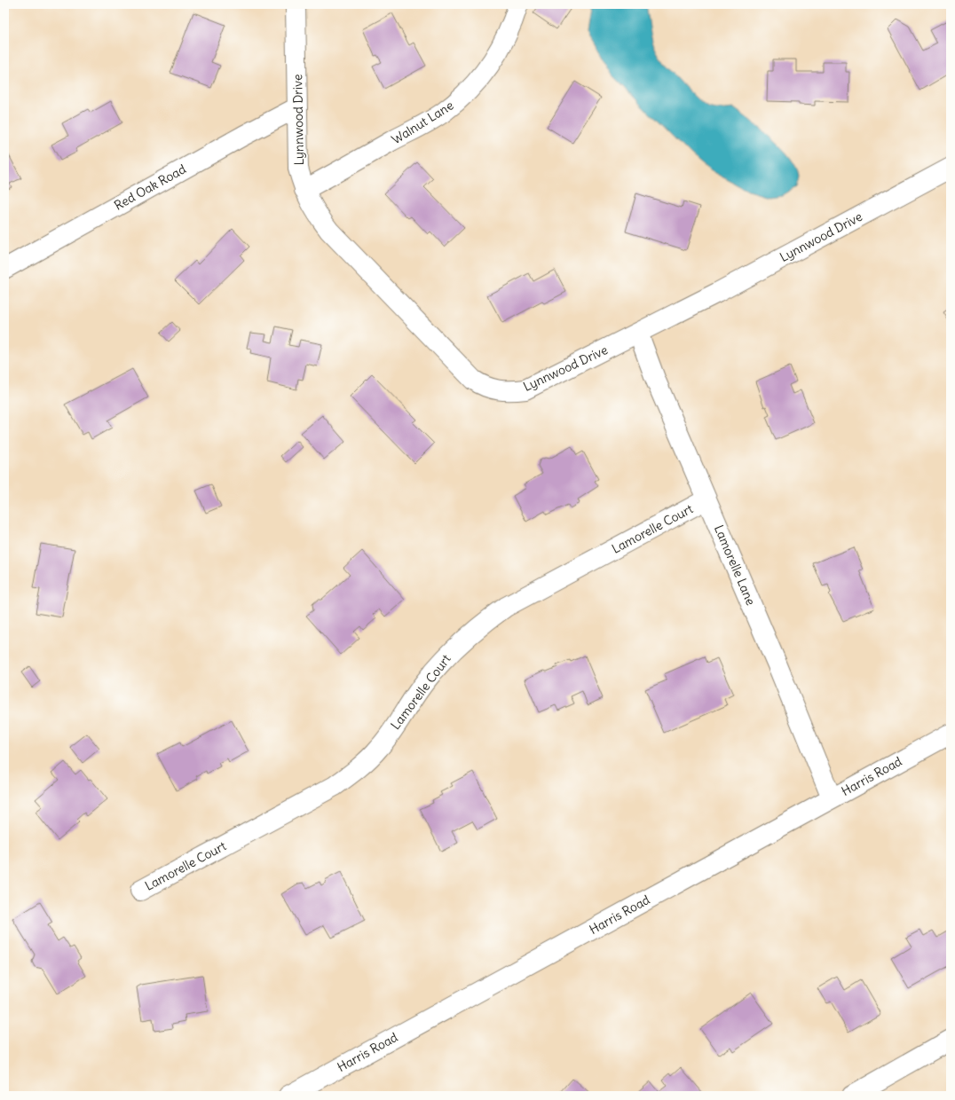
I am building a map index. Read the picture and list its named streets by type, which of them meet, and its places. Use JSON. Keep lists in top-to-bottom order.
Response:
{
  "streets": {
    "street": [
      "Lynnwood Drive",
      "Walnut Lane",
      "Red Oak Road",
      "Lamorelle Court",
      "Lamorelle Lane",
      "Harris Road"
    ]
  },
  "crossings": [
    ["Lynnwood Drive", "Walnut Lane"],
    ["Lynnwood Drive", "Red Oak Road"],
    ["Lynnwood Drive", "Lamorelle Lane"],
    ["Lamorelle Court", "Lamorelle Lane"],
    ["Lamorelle Lane", "Harris Road"]
  ]
}
